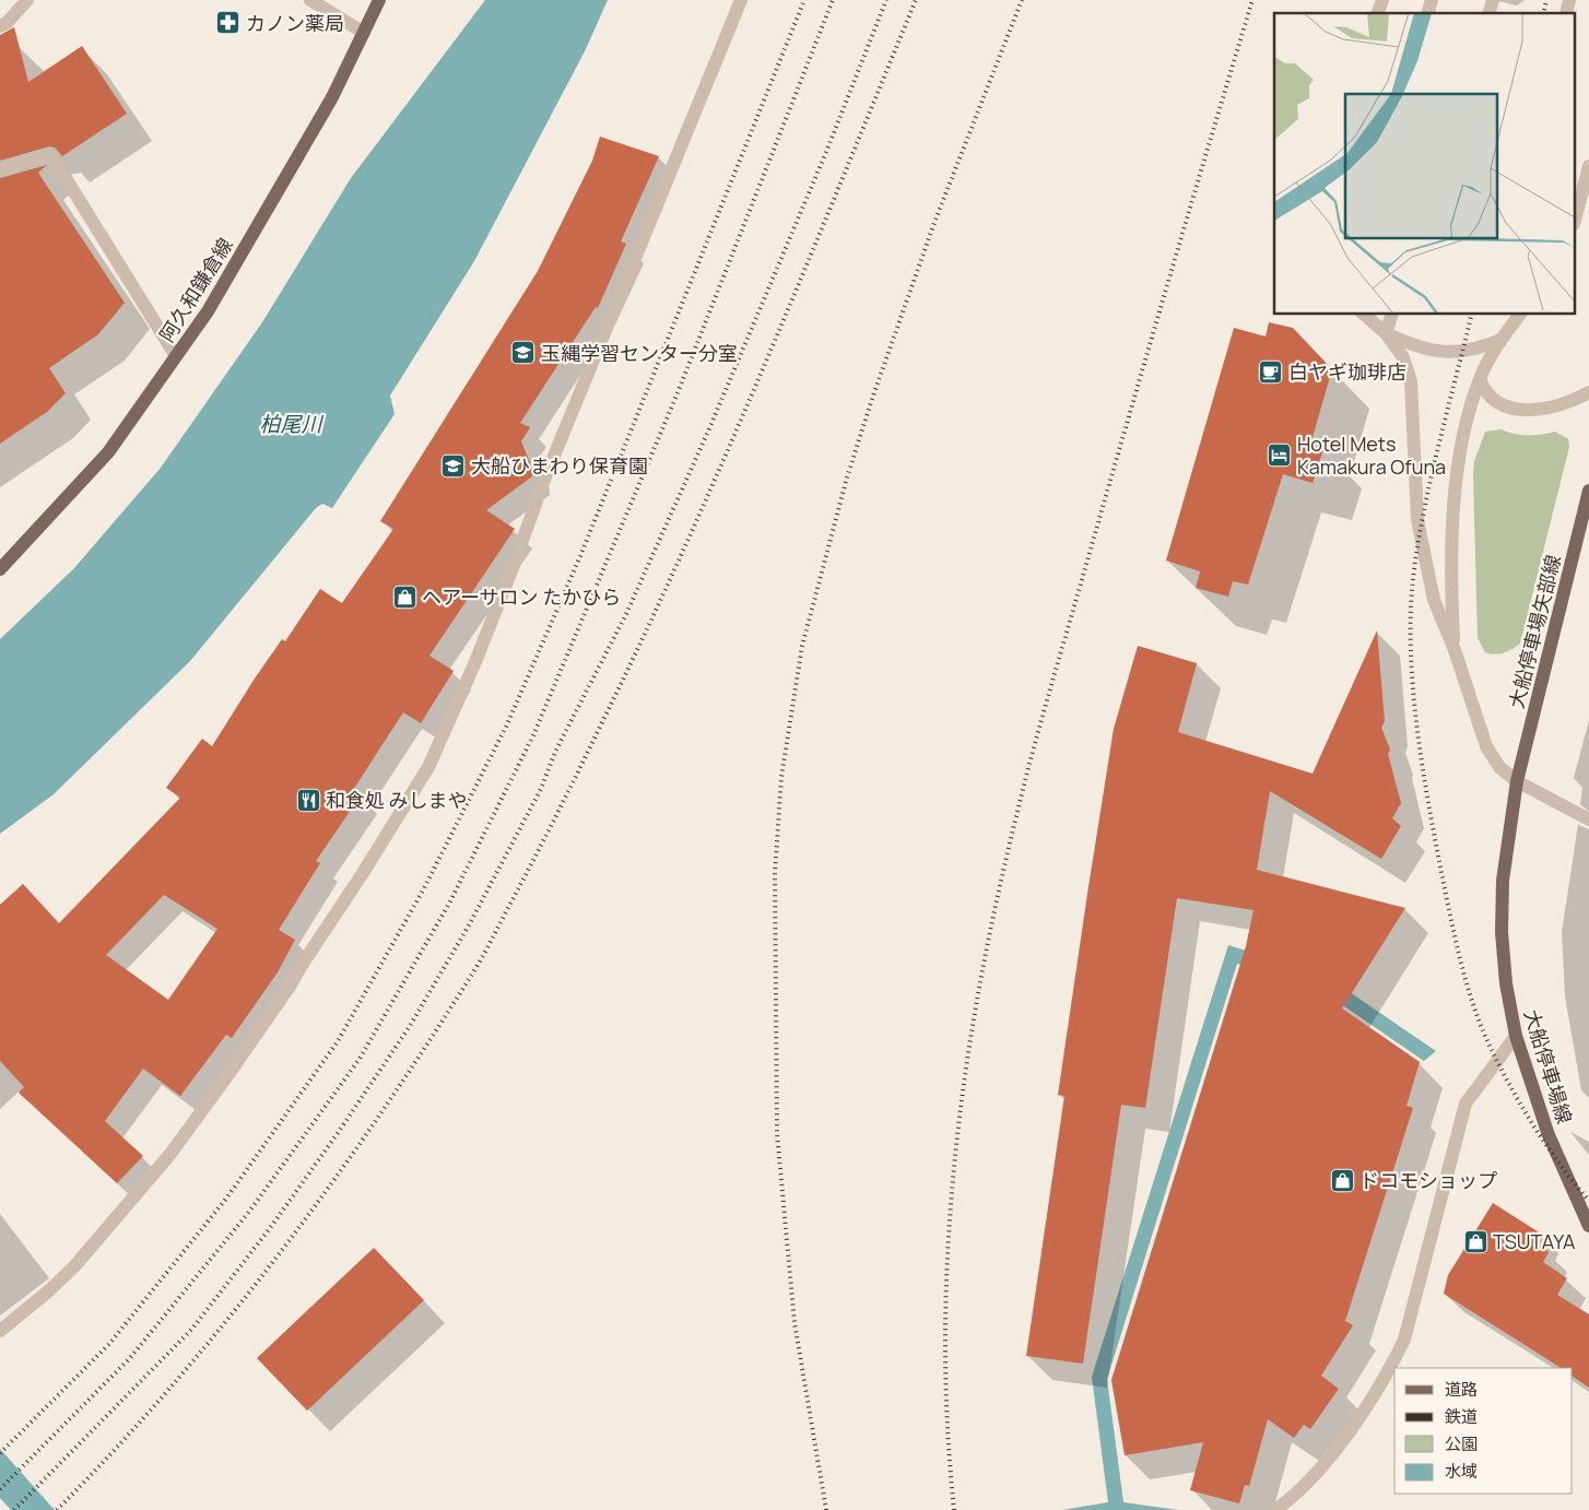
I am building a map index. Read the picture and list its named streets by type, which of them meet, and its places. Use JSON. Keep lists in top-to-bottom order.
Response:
{
  "streets": {
    "main road": ["阿久和鎌倉線", "大船停車場矢部線", "大船停車場線"]
  },
  "crossings": [
    ["大船停車場矢部線", "大船停車場線"]
  ],
  "water": ["柏尾川"],
  "places": {
    "pharmacy": ["カノン薬局"],
    "school or university": ["玉縄学習センター分室", "大船ひまわり保育園"],
    "cafe": ["白ヤギ珈琲店"],
    "hotel": ["Hotel Mets Kamakura Ofuna"],
    "shop": ["ヘアーサロン たかひら", "ドコモショップ", "TSUTAYA"],
    "restaurant": ["和食処 みしまや"]
  },
  "legend": [
    "道路",
    "鉄道",
    "公園",
    "水域"
  ]
}
